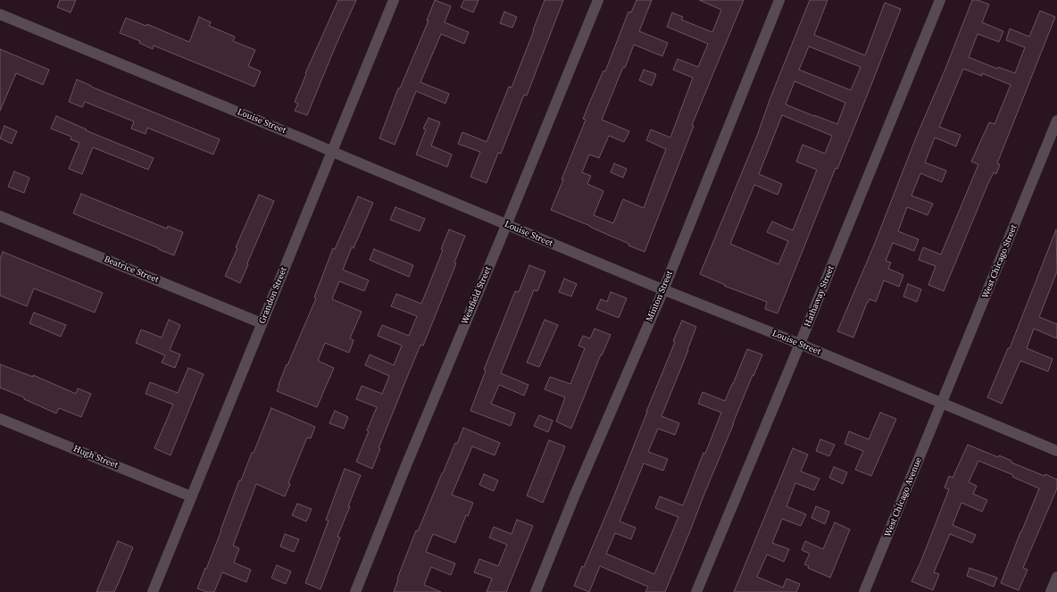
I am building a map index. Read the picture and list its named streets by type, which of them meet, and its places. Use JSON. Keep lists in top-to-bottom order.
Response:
{
  "streets": {
    "street": [
      "Louise Street",
      "West Chicago Street",
      "Beatrice Street",
      "Grandon Street",
      "Westfield Street",
      "Minton Street",
      "Hathaway Street",
      "Hugh Street",
      "West Chicago Avenue"
    ]
  },
  "crossings": [
    ["Louise Street", "West Chicago Street"],
    ["Louise Street", "Grandon Street"],
    ["Louise Street", "Westfield Street"],
    ["Louise Street", "Minton Street"],
    ["Louise Street", "Hathaway Street"],
    ["Louise Street", "West Chicago Avenue"],
    ["West Chicago Street", "West Chicago Avenue"],
    ["Beatrice Street", "Grandon Street"],
    ["Grandon Street", "Hugh Street"]
  ]
}
